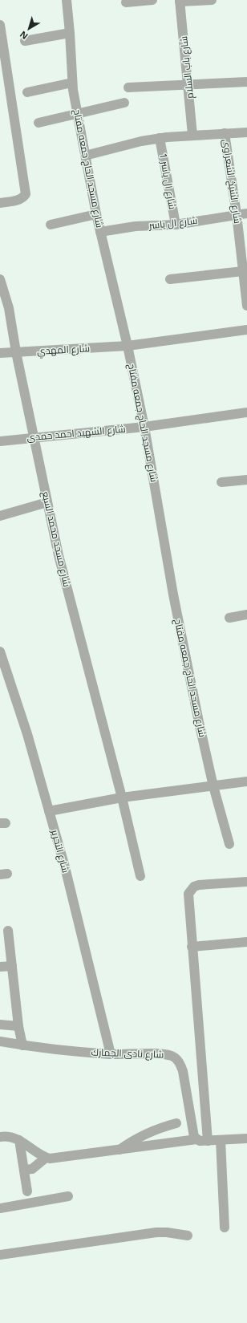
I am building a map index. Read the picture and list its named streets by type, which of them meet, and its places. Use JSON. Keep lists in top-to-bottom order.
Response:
{
  "streets": {
    "street": [
      "شارع باب السلام",
      "شارع مسجد الحاج جمعه مفتاح",
      "شارع ال ياسر 1",
      "شارع الشيخ الشعراوى",
      "شارع ال ياسر",
      "شارع المهدي",
      "شارع الشهيد احمد حمدى",
      "شارع مسجد محمد السبع",
      "شارع التحرير",
      "شارع نادى الجمارك"
    ]
  },
  "crossings": [
    ["شارع مسجد الحاج جمعه مفتاح", "شارع ال ياسر"],
    ["شارع مسجد الحاج جمعه مفتاح", "شارع المهدي"],
    ["شارع مسجد الحاج جمعه مفتاح", "شارع الشهيد احمد حمدى"],
    ["شارع ال ياسر 1", "شارع ال ياسر"],
    ["شارع الشيخ الشعراوى", "شارع ال ياسر"],
    ["شارع المهدي", "شارع مسجد محمد السبع"],
    ["شارع الشهيد احمد حمدى", "شارع مسجد محمد السبع"],
    ["شارع التحرير", "شارع نادى الجمارك"]
  ],
  "north": "bottom left"
}
